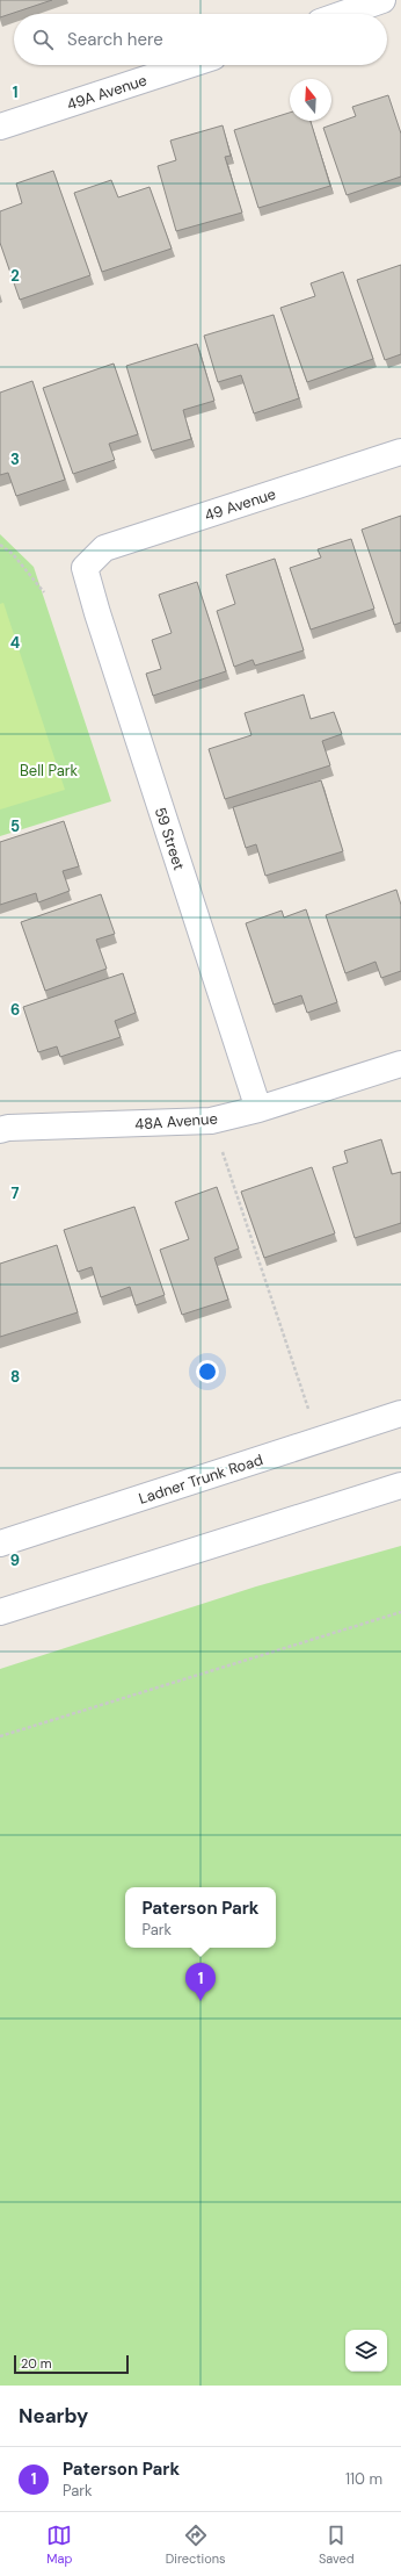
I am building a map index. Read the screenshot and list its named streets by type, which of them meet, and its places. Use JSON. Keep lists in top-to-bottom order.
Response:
{
  "streets": {
    "street": [
      "49A Avenue",
      "49 Avenue",
      "59 Street",
      "48A Avenue",
      "Ladner Trunk Road"
    ]
  },
  "crossings": [
    ["49 Avenue", "59 Street"],
    ["59 Street", "48A Avenue"]
  ],
  "parks": ["Bell Park"],
  "scale_bar": "20 m",
  "north": "top",
  "page": {
    "search": "Search here",
    "popup": ["Paterson Park", "Park"],
    "pins": "1",
    "scale": "20 m",
    "heading": "Nearby",
    "list": [
      {
        "mark": "1",
        "name": "Paterson Park",
        "note": "Park",
        "value": "110 m"
      }
    ],
    "nav": ["Map", "Directions", "Saved"]
  },
  "grid": {
    "rows": [
      "1",
      "2",
      "3",
      "4",
      "5",
      "6",
      "7",
      "8",
      "9"
    ]
  }
}
